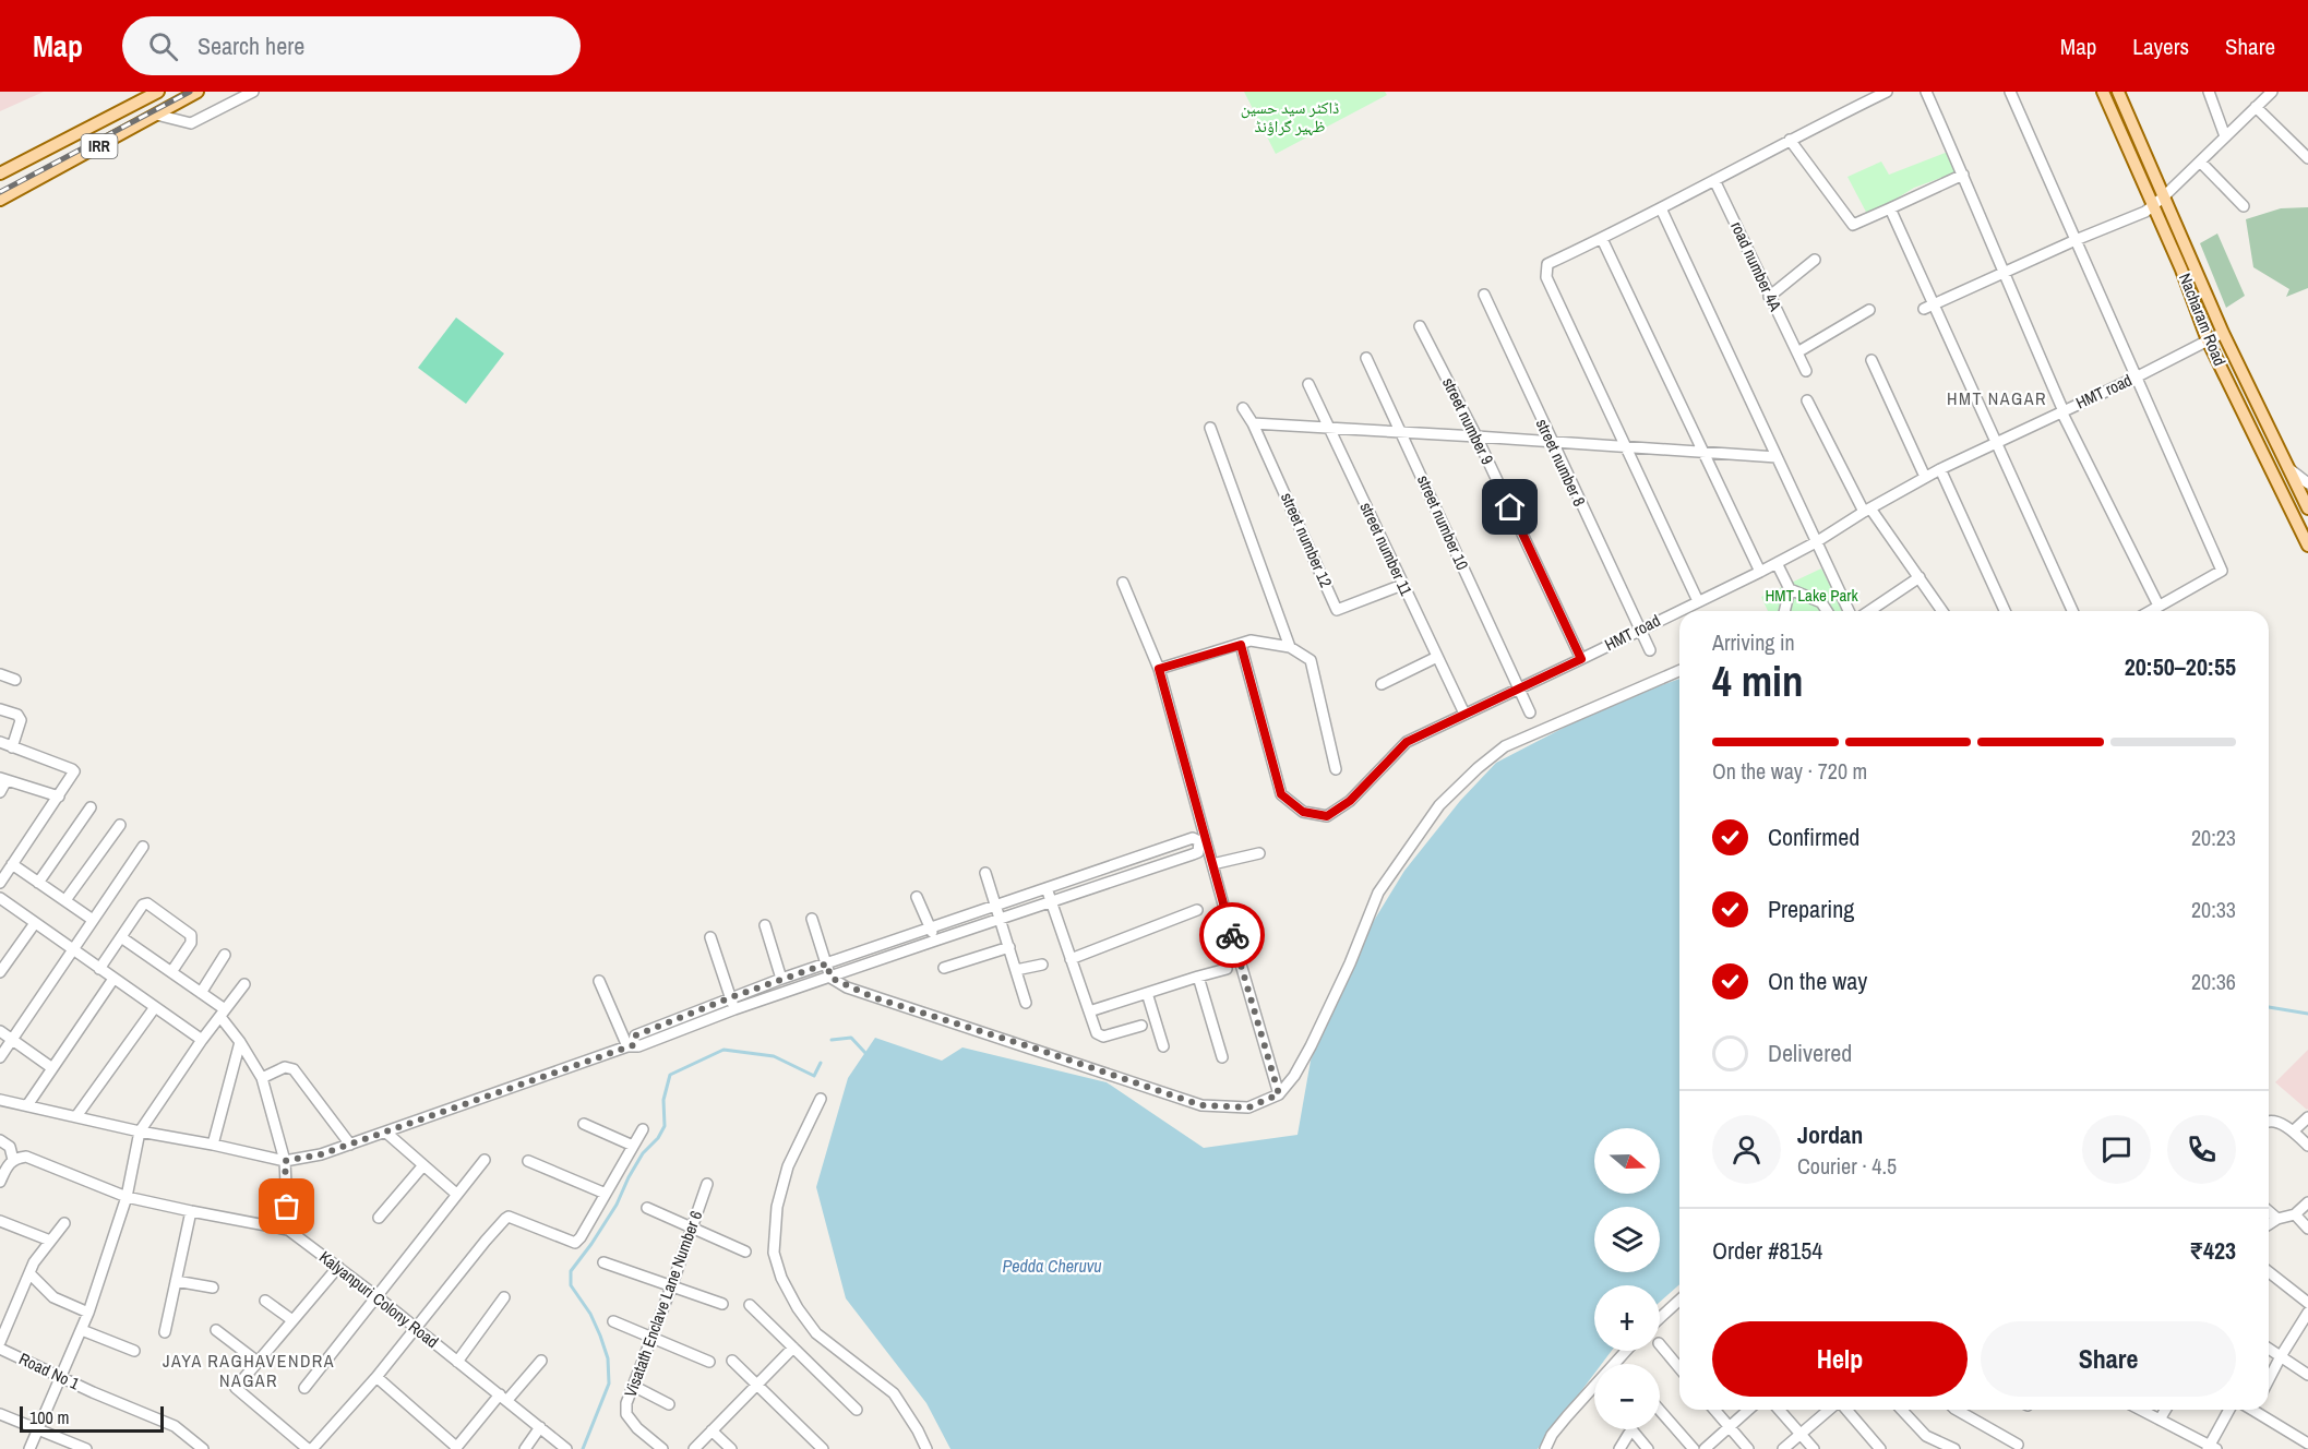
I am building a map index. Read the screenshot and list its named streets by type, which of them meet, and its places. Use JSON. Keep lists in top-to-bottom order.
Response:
{
  "streets": {
    "main road": ["IRR", "Nacharam Road"],
    "street": [
      "road number 4A",
      "HMT road",
      "street number 9",
      "street number 8",
      "street number 10",
      "street number 12",
      "street number 11",
      "Kalyanpuri Colony Road",
      "Visatath Enclave Lane Number 6",
      "Road No 1"
    ]
  },
  "crossings": [
    ["Nacharam Road", "HMT road"],
    ["HMT road", "street number 9"],
    ["HMT road", "street number 8"],
    ["HMT road", "street number 10"],
    ["HMT road", "street number 11"],
    ["street number 12", "street number 11"]
  ],
  "districts": ["HMT NAGAR", "JAYA RAGHAVENDRA NAGAR"],
  "water": ["Pedda Cheruvu"],
  "parks": ["ڈاکٹر سید حسین ظہیر گراؤنڈ", "HMT Lake Park"],
  "scale_bar": "100 m",
  "north": "right",
  "page": {
    "header": "Map",
    "search": "Search here",
    "nav": ["Map", "Layers", "Share"],
    "heading": ["4 min", "Arriving in", "20:50–20:55"],
    "panel": [
      "Jordan",
      "Courier · 4.5",
      "Order #8154",
      "₹423"
    ],
    "bar": "On the way · 720 m",
    "list": [
      ["Confirmed", "20:23"],
      ["Preparing", "20:33"],
      ["On the way", "20:36"],
      "Delivered"
    ],
    "map_buttons": ["+", "−"],
    "buttons": ["Help", "Share"],
    "scale": "100 m"
  }
}
